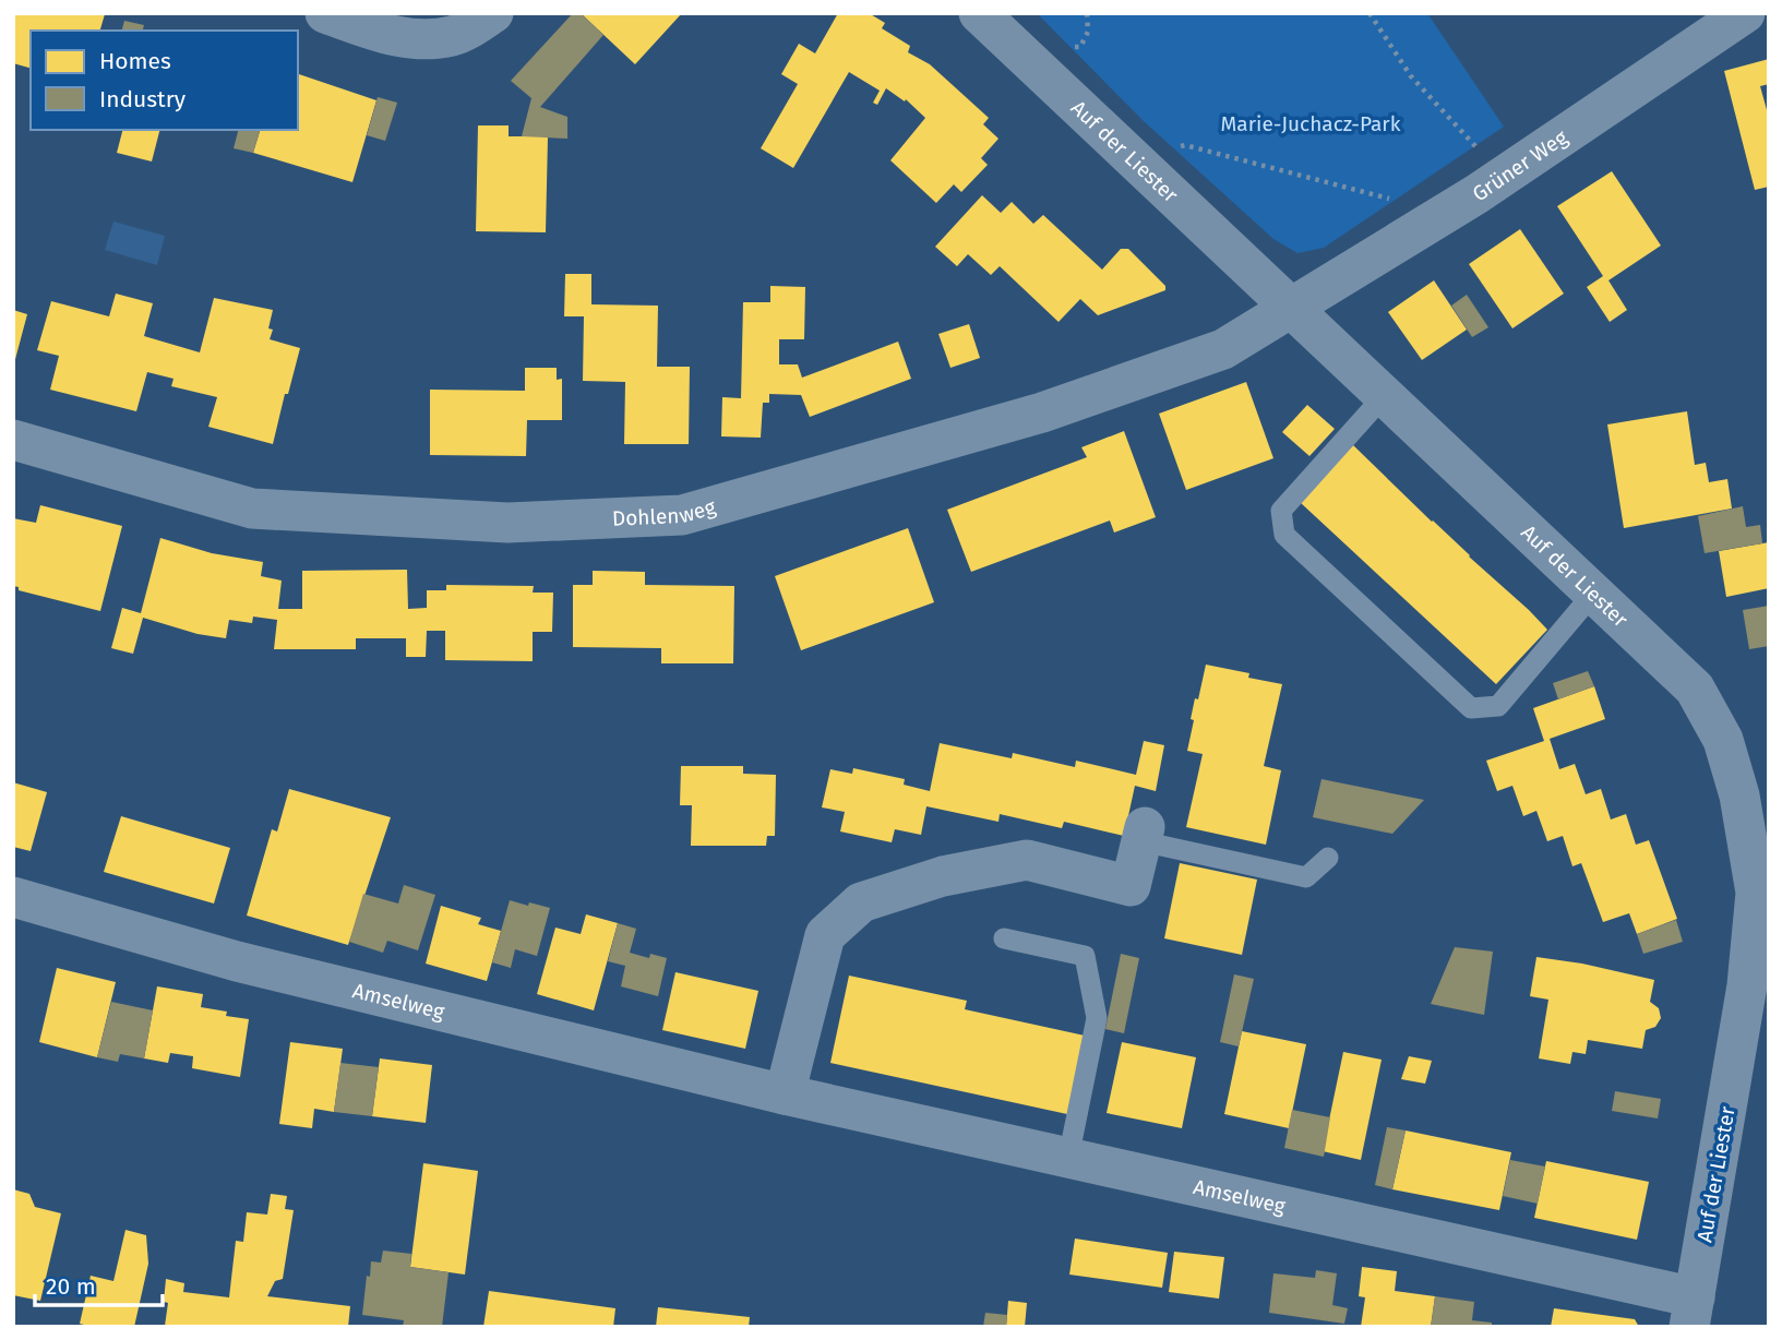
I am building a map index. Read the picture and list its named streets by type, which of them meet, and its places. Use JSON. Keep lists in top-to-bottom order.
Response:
{
  "streets": {
    "street": [
      "Auf der Liester",
      "Grüner Weg",
      "Dohlenweg",
      "Amselweg"
    ]
  },
  "crossings": [
    ["Auf der Liester", "Grüner Weg"],
    ["Auf der Liester", "Dohlenweg"],
    ["Auf der Liester", "Amselweg"],
    ["Grüner Weg", "Dohlenweg"]
  ],
  "parks": ["Marie-Juchacz-Park"],
  "legend": ["Homes", "Industry"],
  "scale_bar": "20 m"
}
